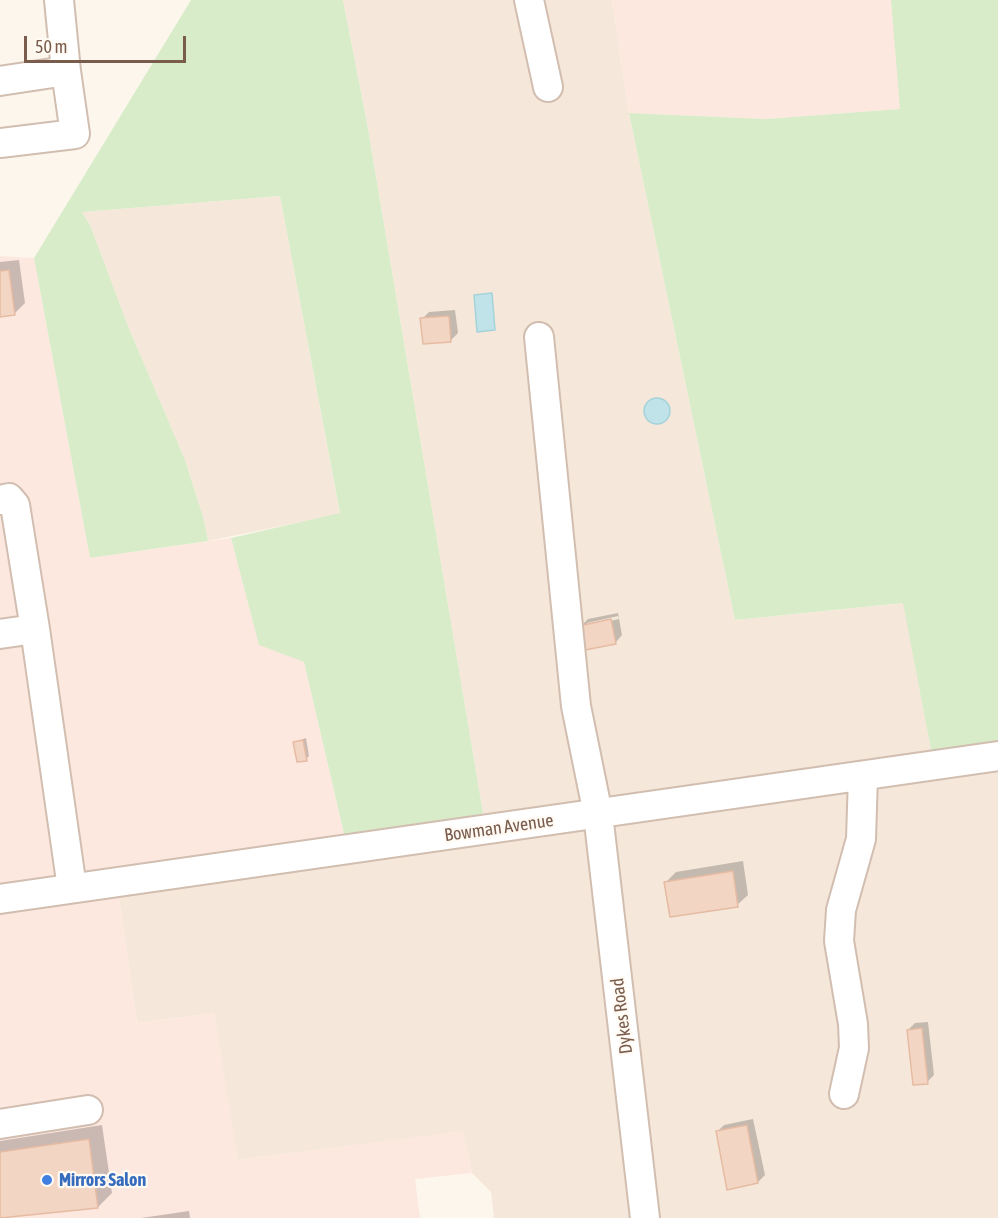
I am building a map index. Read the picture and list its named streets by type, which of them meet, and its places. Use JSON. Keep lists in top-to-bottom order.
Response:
{
  "streets": {
    "street": ["Bowman Avenue", "Dykes Road"]
  },
  "crossings": [
    ["Bowman Avenue", "Dykes Road"]
  ],
  "places": ["Mirrors Salon"],
  "scale_bar": "50 m"
}
